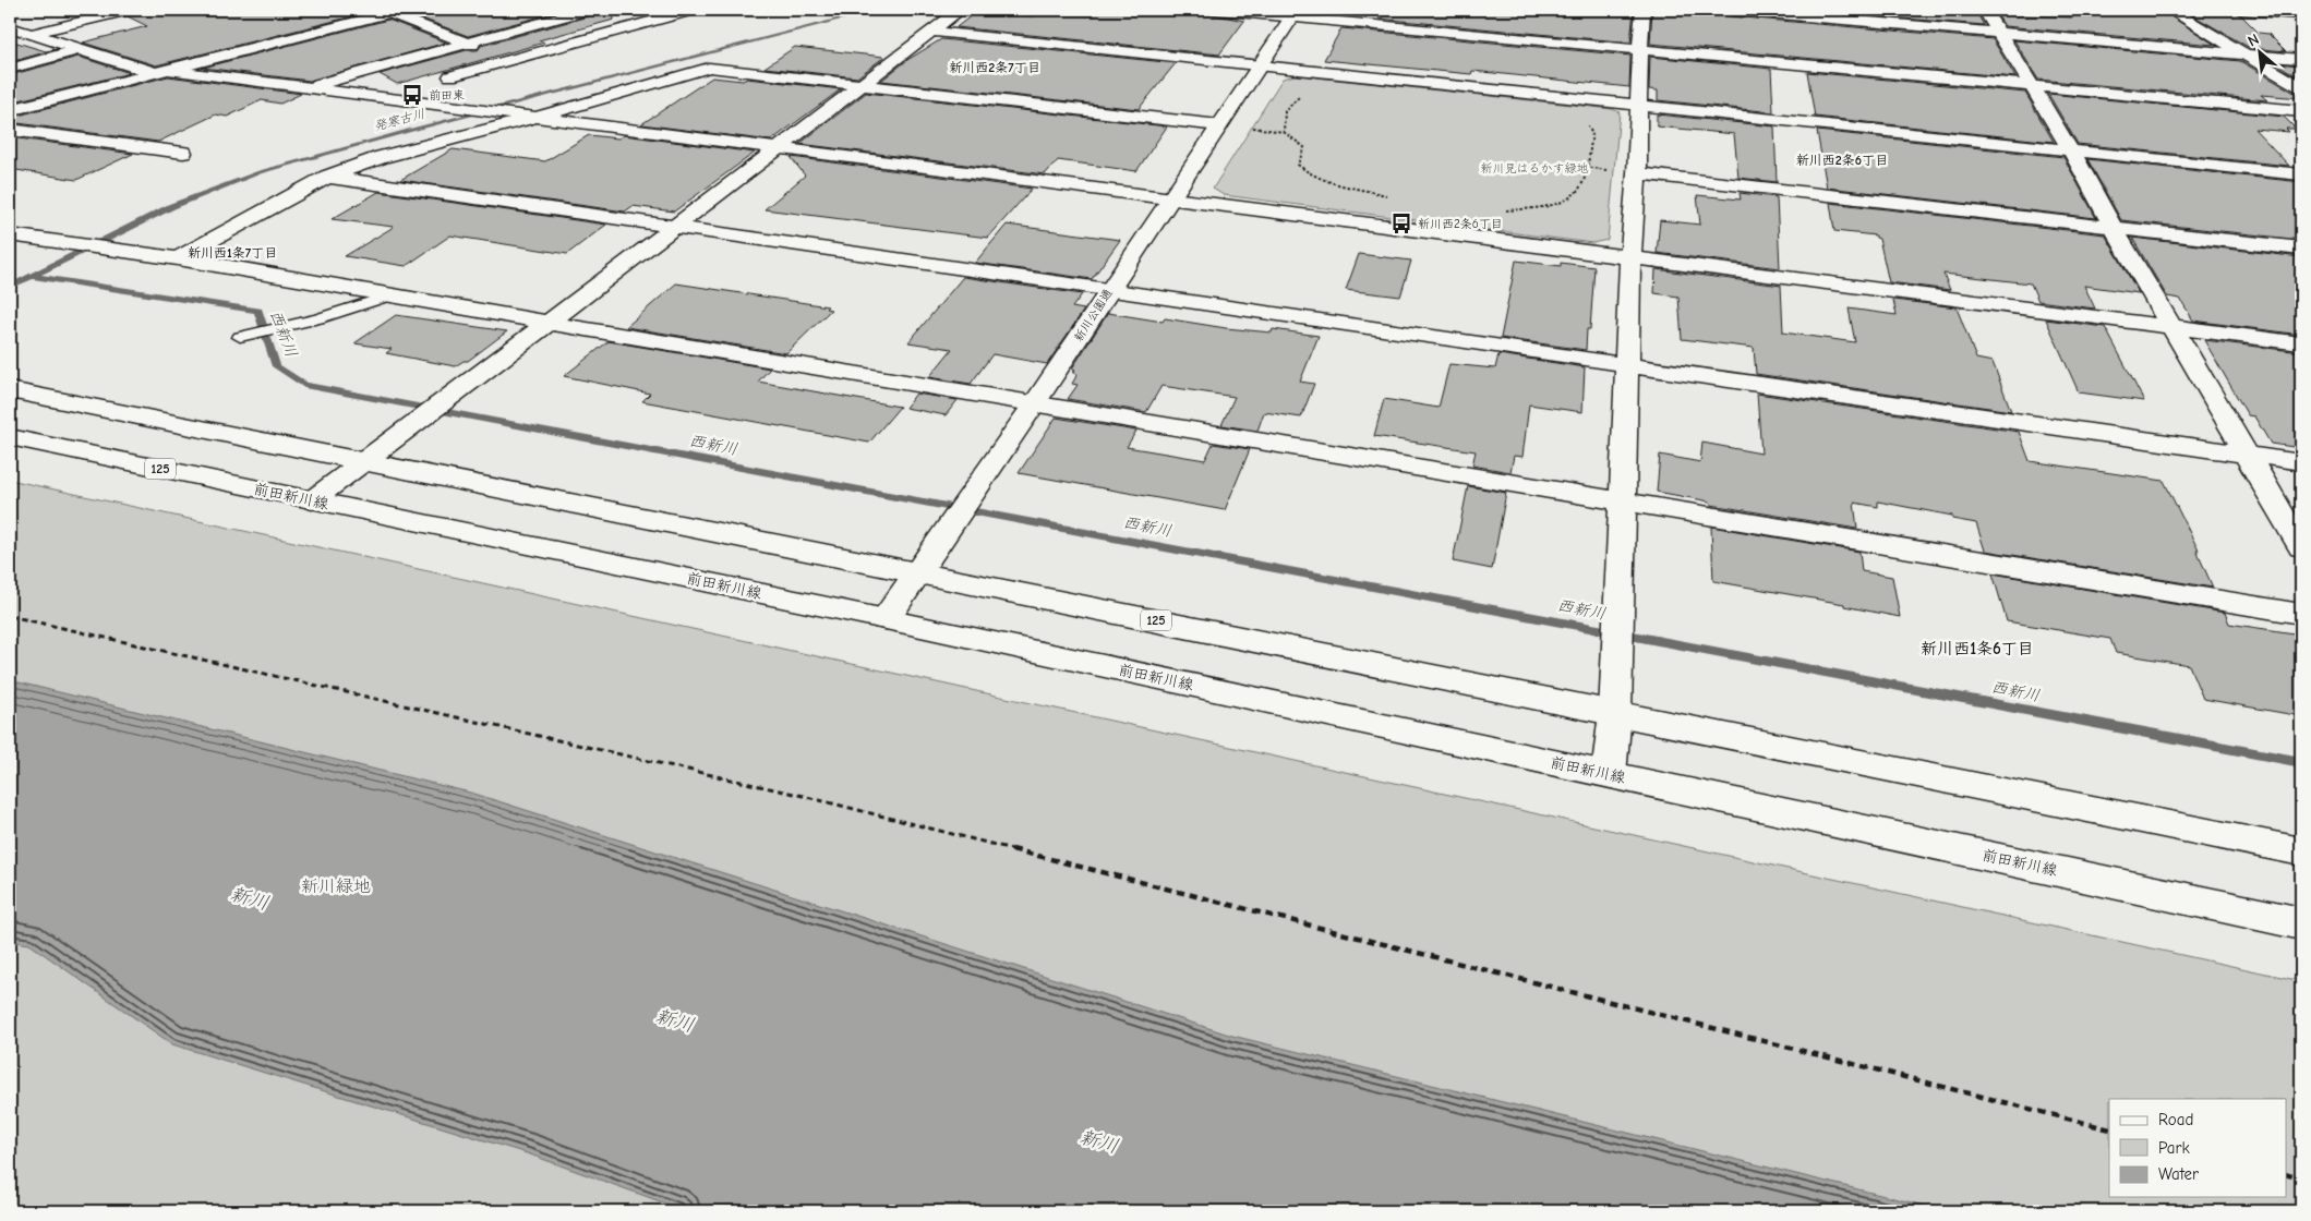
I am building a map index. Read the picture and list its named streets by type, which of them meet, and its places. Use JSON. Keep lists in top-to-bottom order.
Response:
{
  "streets": {
    "street": ["新川公園通", "125", "前田新川線"]
  },
  "crossings": [
    ["新川公園通", "125"],
    ["新川公園通", "前田新川線"]
  ],
  "districts": [
    "新川西2条7丁目",
    "新川西2条6丁目",
    "新川西1条7丁目",
    "新川西1条6丁目"
  ],
  "water": ["発寒古川", "西新川", "新川"],
  "parks": ["新川見はるかす緑地", "新川緑地"],
  "places": {
    "bus stop": ["前田東", "新川西2条6丁目"]
  },
  "legend": ["Road", "Park", "Water"],
  "north": "top left"
}
